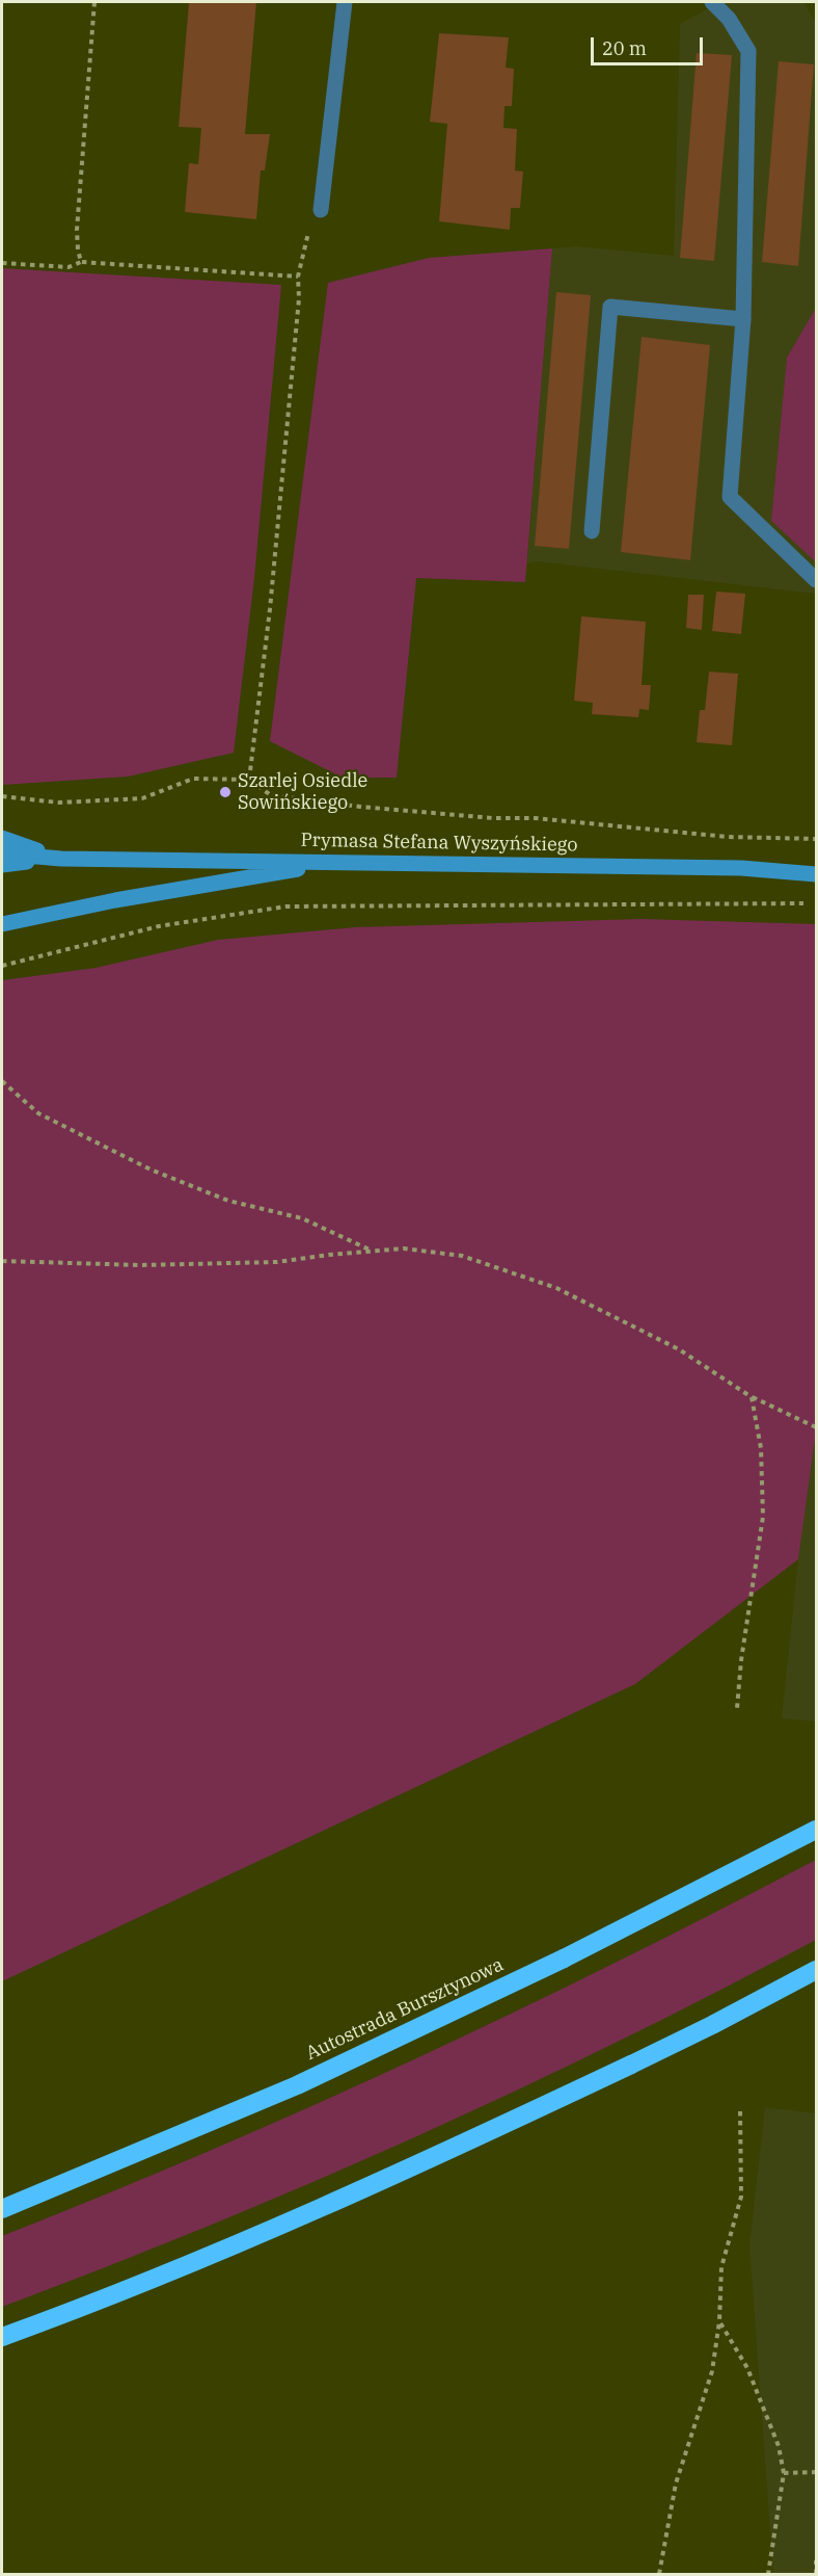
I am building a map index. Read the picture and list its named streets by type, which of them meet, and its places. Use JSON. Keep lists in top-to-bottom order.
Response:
{
  "streets": {
    "highway": ["Autostrada Bursztynowa"],
    "street": ["Prymasa Stefana Wyszyńskiego"]
  },
  "places": ["Szarlej Osiedle Sowińskiego"],
  "scale_bar": "20 m"
}
